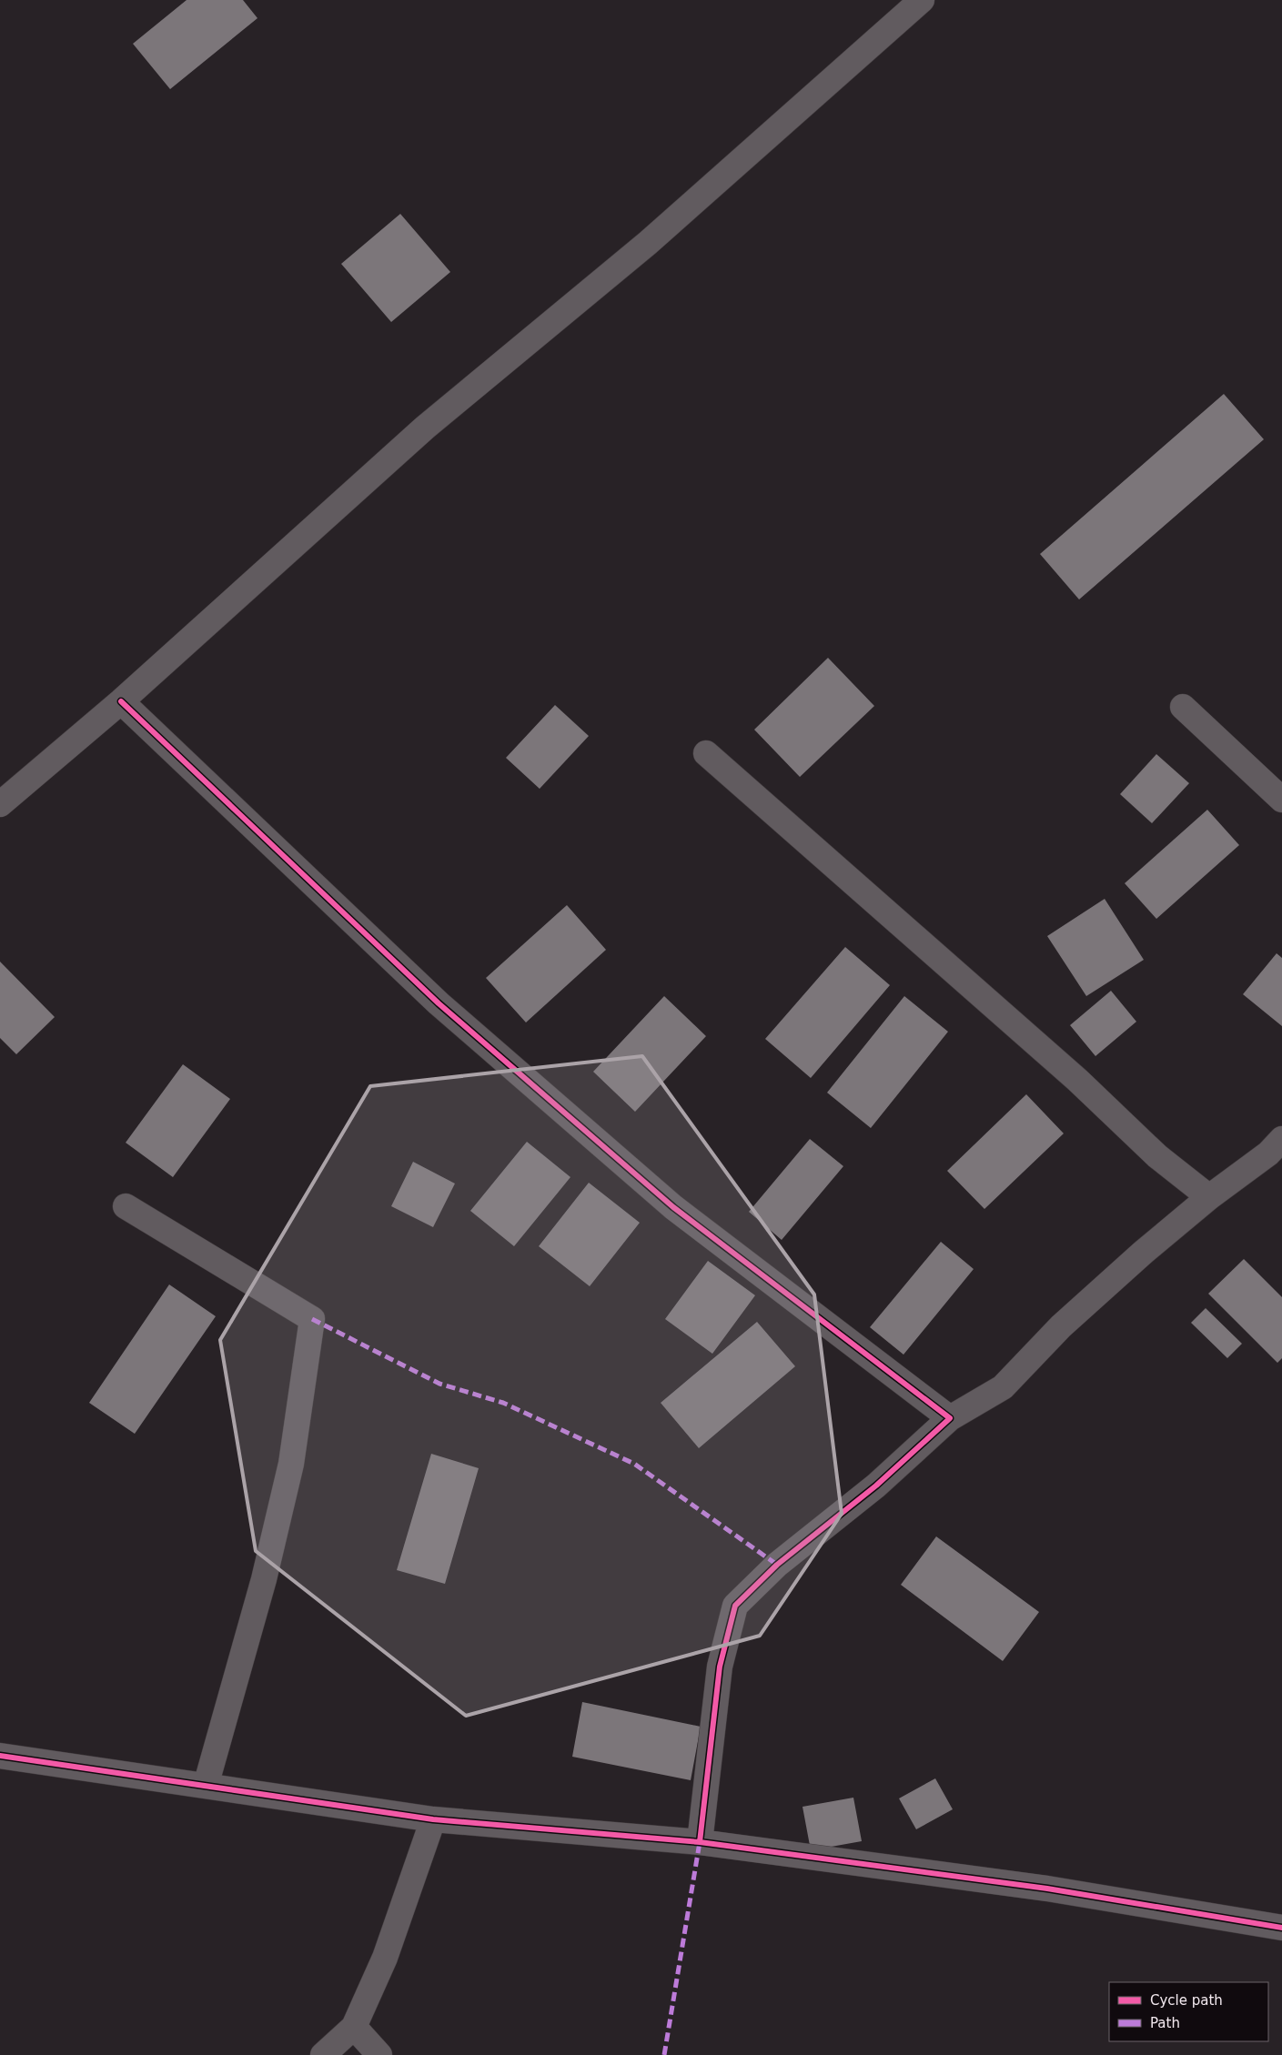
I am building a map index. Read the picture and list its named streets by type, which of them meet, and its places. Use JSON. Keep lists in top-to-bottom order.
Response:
{
  "legend": ["Cycle path", "Path"]
}
